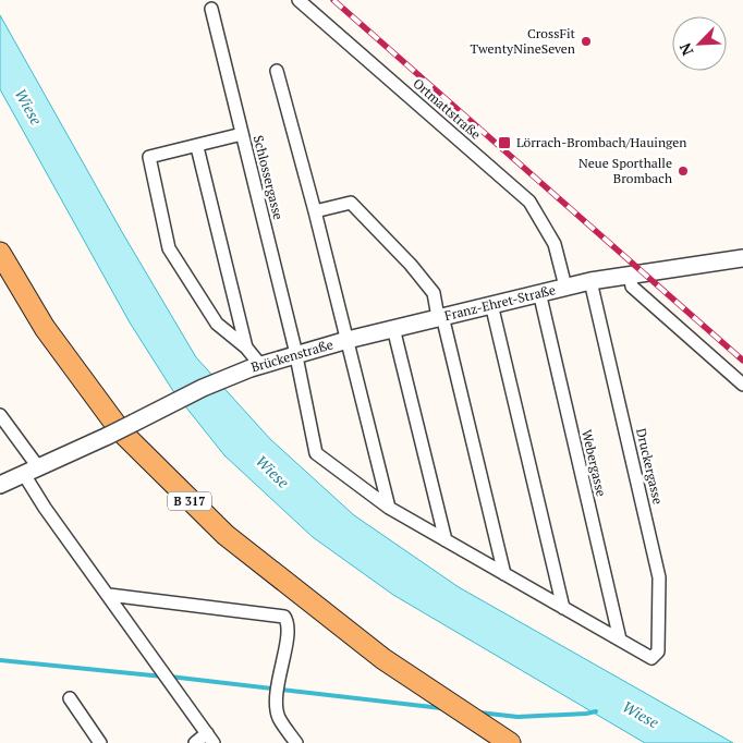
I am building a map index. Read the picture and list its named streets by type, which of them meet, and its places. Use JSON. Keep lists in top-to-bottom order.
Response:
{
  "streets": {
    "main road": ["B 317"],
    "street": [
      "Ortmattstraße",
      "Schlossergasse",
      "Franz-Ehret-Straße",
      "Brückenstraße",
      "Webergasse",
      "Druckergasse"
    ]
  },
  "crossings": [
    ["Ortmattstraße", "Franz-Ehret-Straße"],
    ["Schlossergasse", "Brückenstraße"],
    ["Franz-Ehret-Straße", "Brückenstraße"],
    ["Franz-Ehret-Straße", "Webergasse"],
    ["Franz-Ehret-Straße", "Druckergasse"],
    ["Webergasse", "Druckergasse"]
  ],
  "water": ["Wiese"],
  "places": {
    "other": ["CrossFit TwentyNineSeven", "Neue Sporthalle Brombach"],
    "transit": ["Lörrach-Brombach/Hauingen"]
  },
  "north": "bottom left"
}
